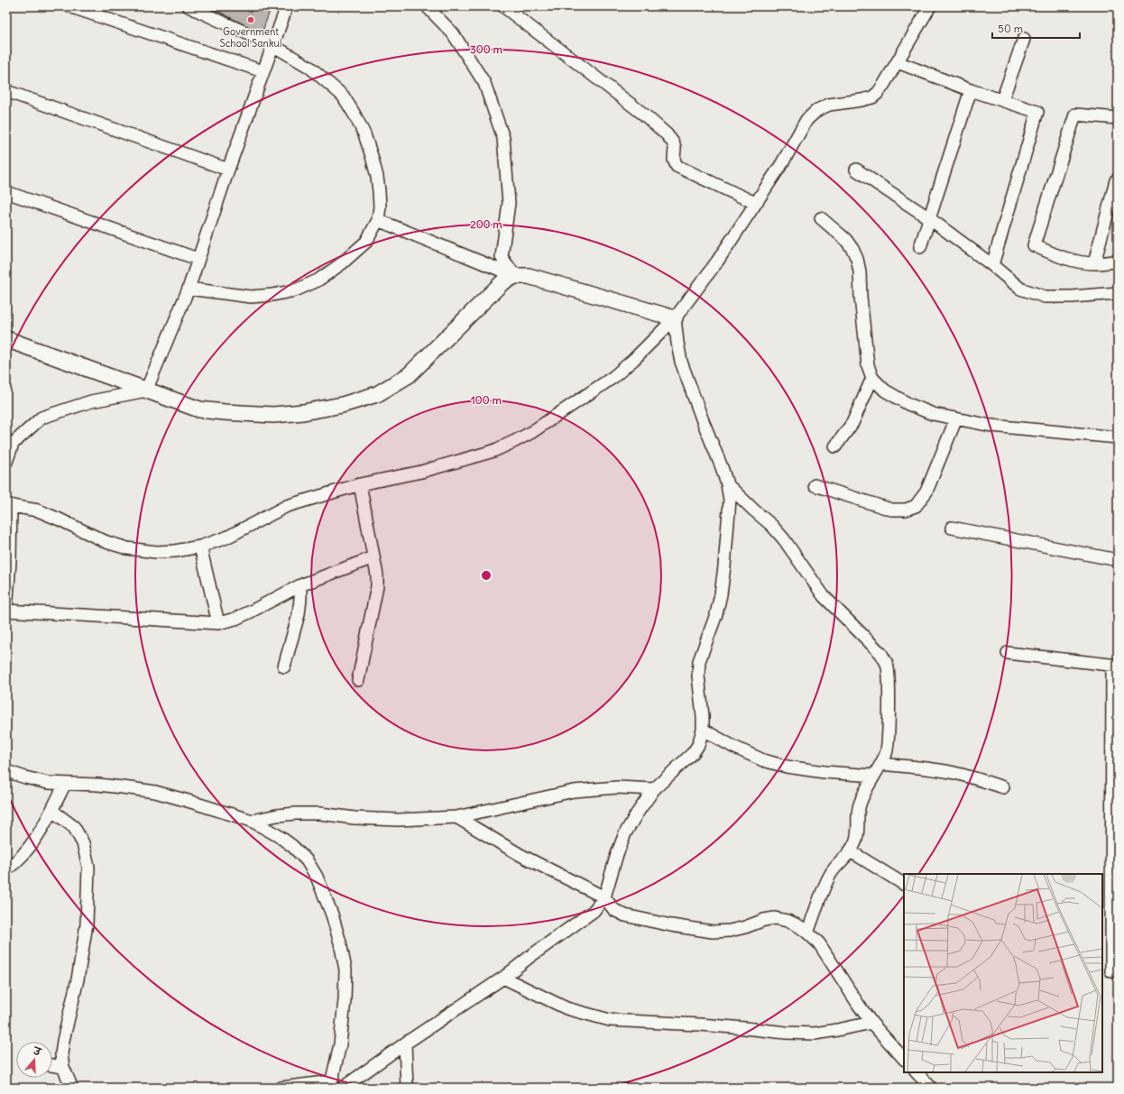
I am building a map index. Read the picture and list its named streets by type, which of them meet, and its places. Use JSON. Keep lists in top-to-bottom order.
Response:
{
  "places": ["Government School Sankul"],
  "scale_bar": "50 m",
  "north": "top",
  "rings": ["300 m", "200 m", "100 m"]
}
